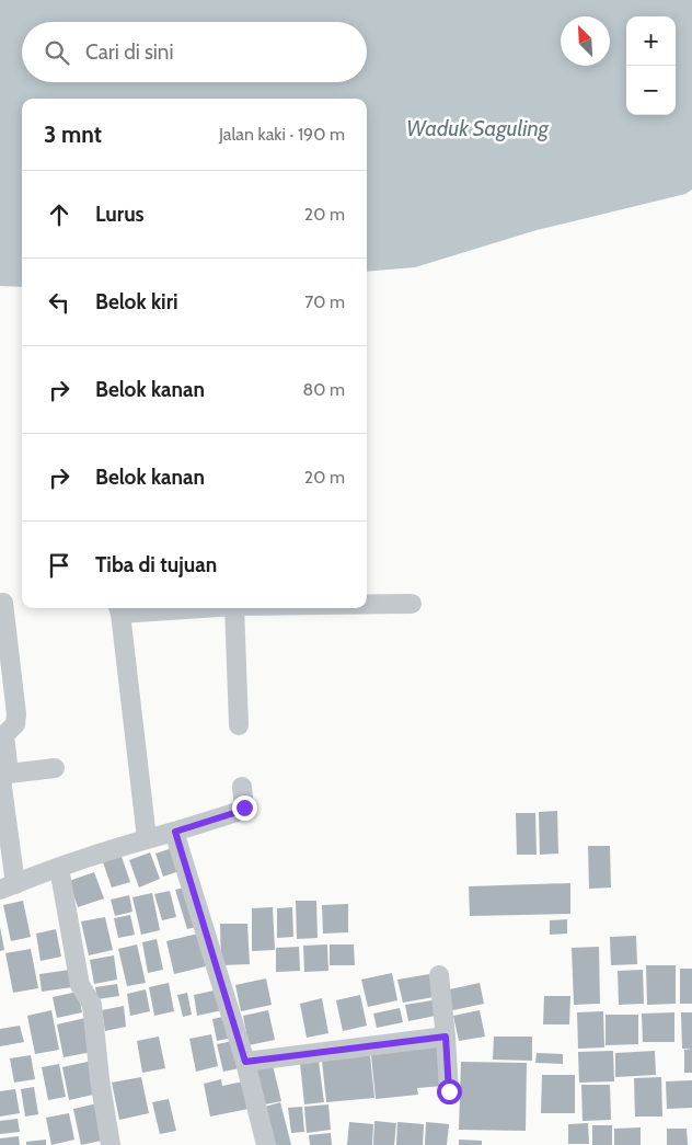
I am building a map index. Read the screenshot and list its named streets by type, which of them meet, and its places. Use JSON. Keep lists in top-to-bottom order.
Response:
{
  "water": ["Waduk Saguling"],
  "north": "top left",
  "page": {
    "map_buttons": ["+", "−"],
    "search": "Cari di sini",
    "heading": ["3 mnt", "Jalan kaki · 190 m"],
    "list": [
      ["Lurus", "20 m"],
      ["Belok kiri", "70 m"],
      ["Belok kanan", "80 m"],
      ["Belok kanan", "20 m"],
      "Tiba di tujuan"
    ]
  }
}
